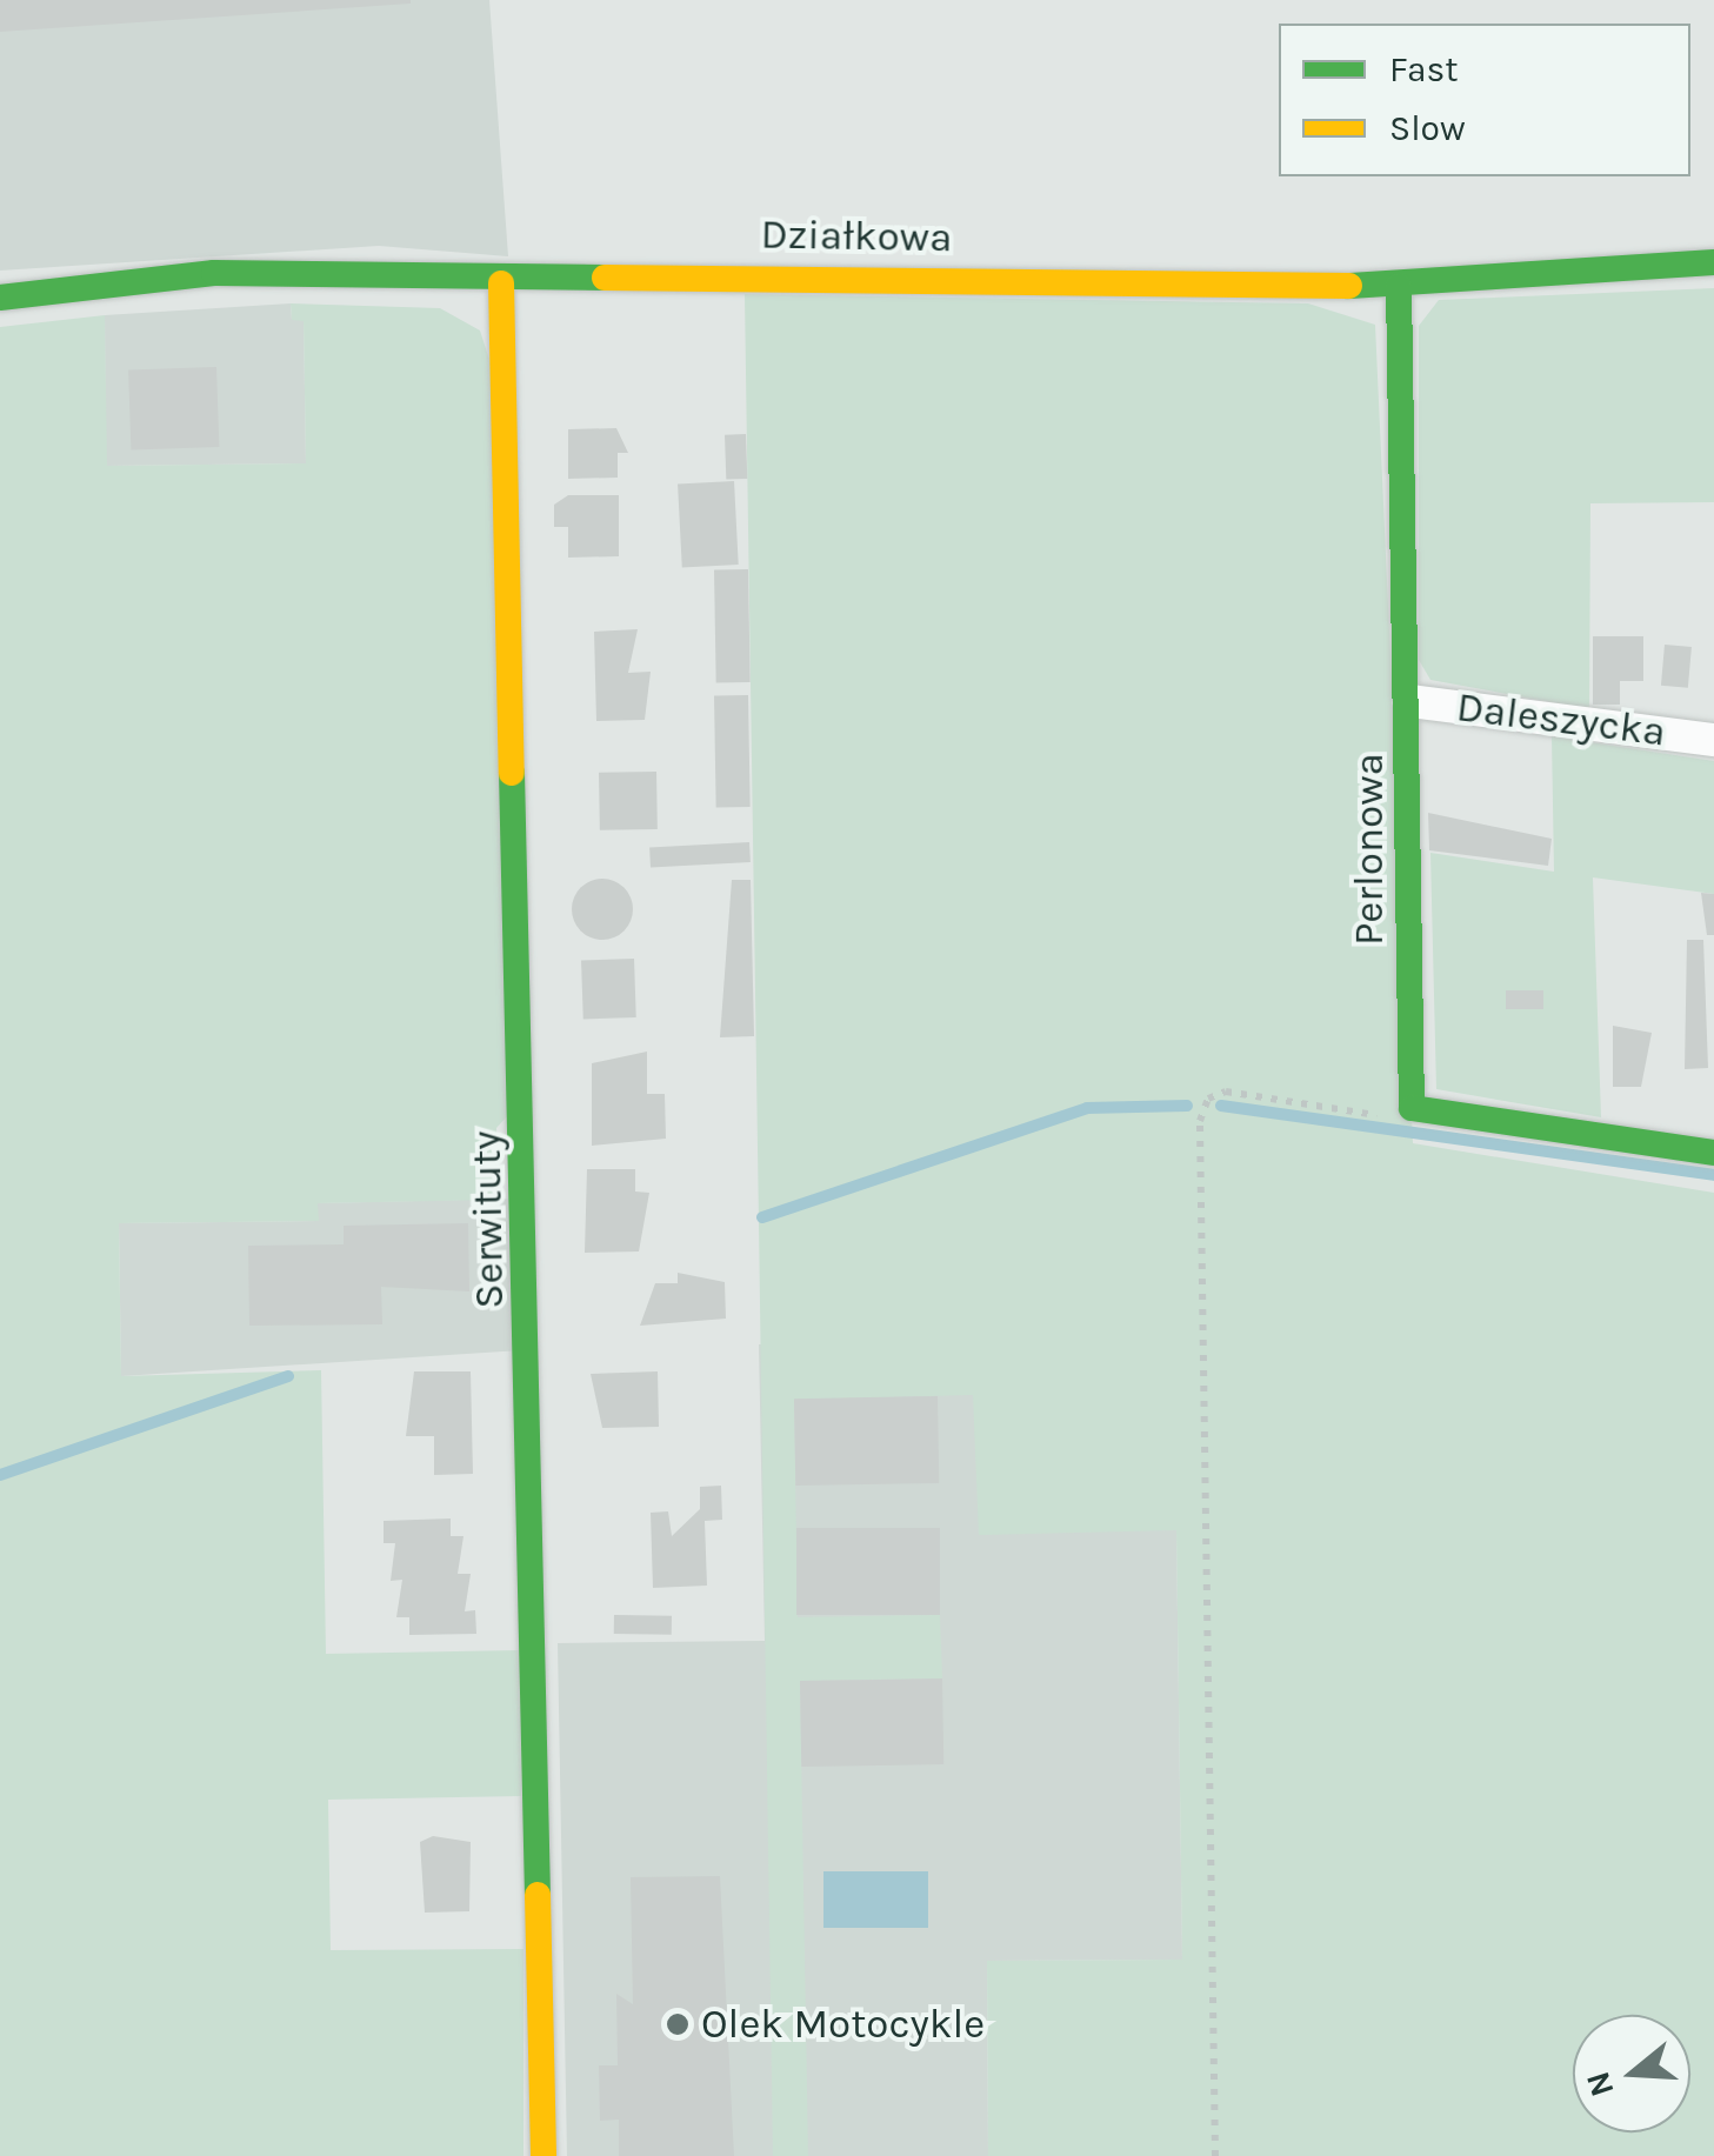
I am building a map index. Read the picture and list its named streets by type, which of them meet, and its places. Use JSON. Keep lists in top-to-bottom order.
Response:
{
  "streets": {
    "street": [
      "Działkowa",
      "Daleszycka",
      "Perlonowa",
      "Serwituty"
    ]
  },
  "crossings": [
    ["Działkowa", "Perlonowa"],
    ["Działkowa", "Serwituty"],
    ["Daleszycka", "Perlonowa"]
  ],
  "places": ["Olek Motocykle"],
  "legend": ["Fast", "Slow"],
  "north": "left"
}
